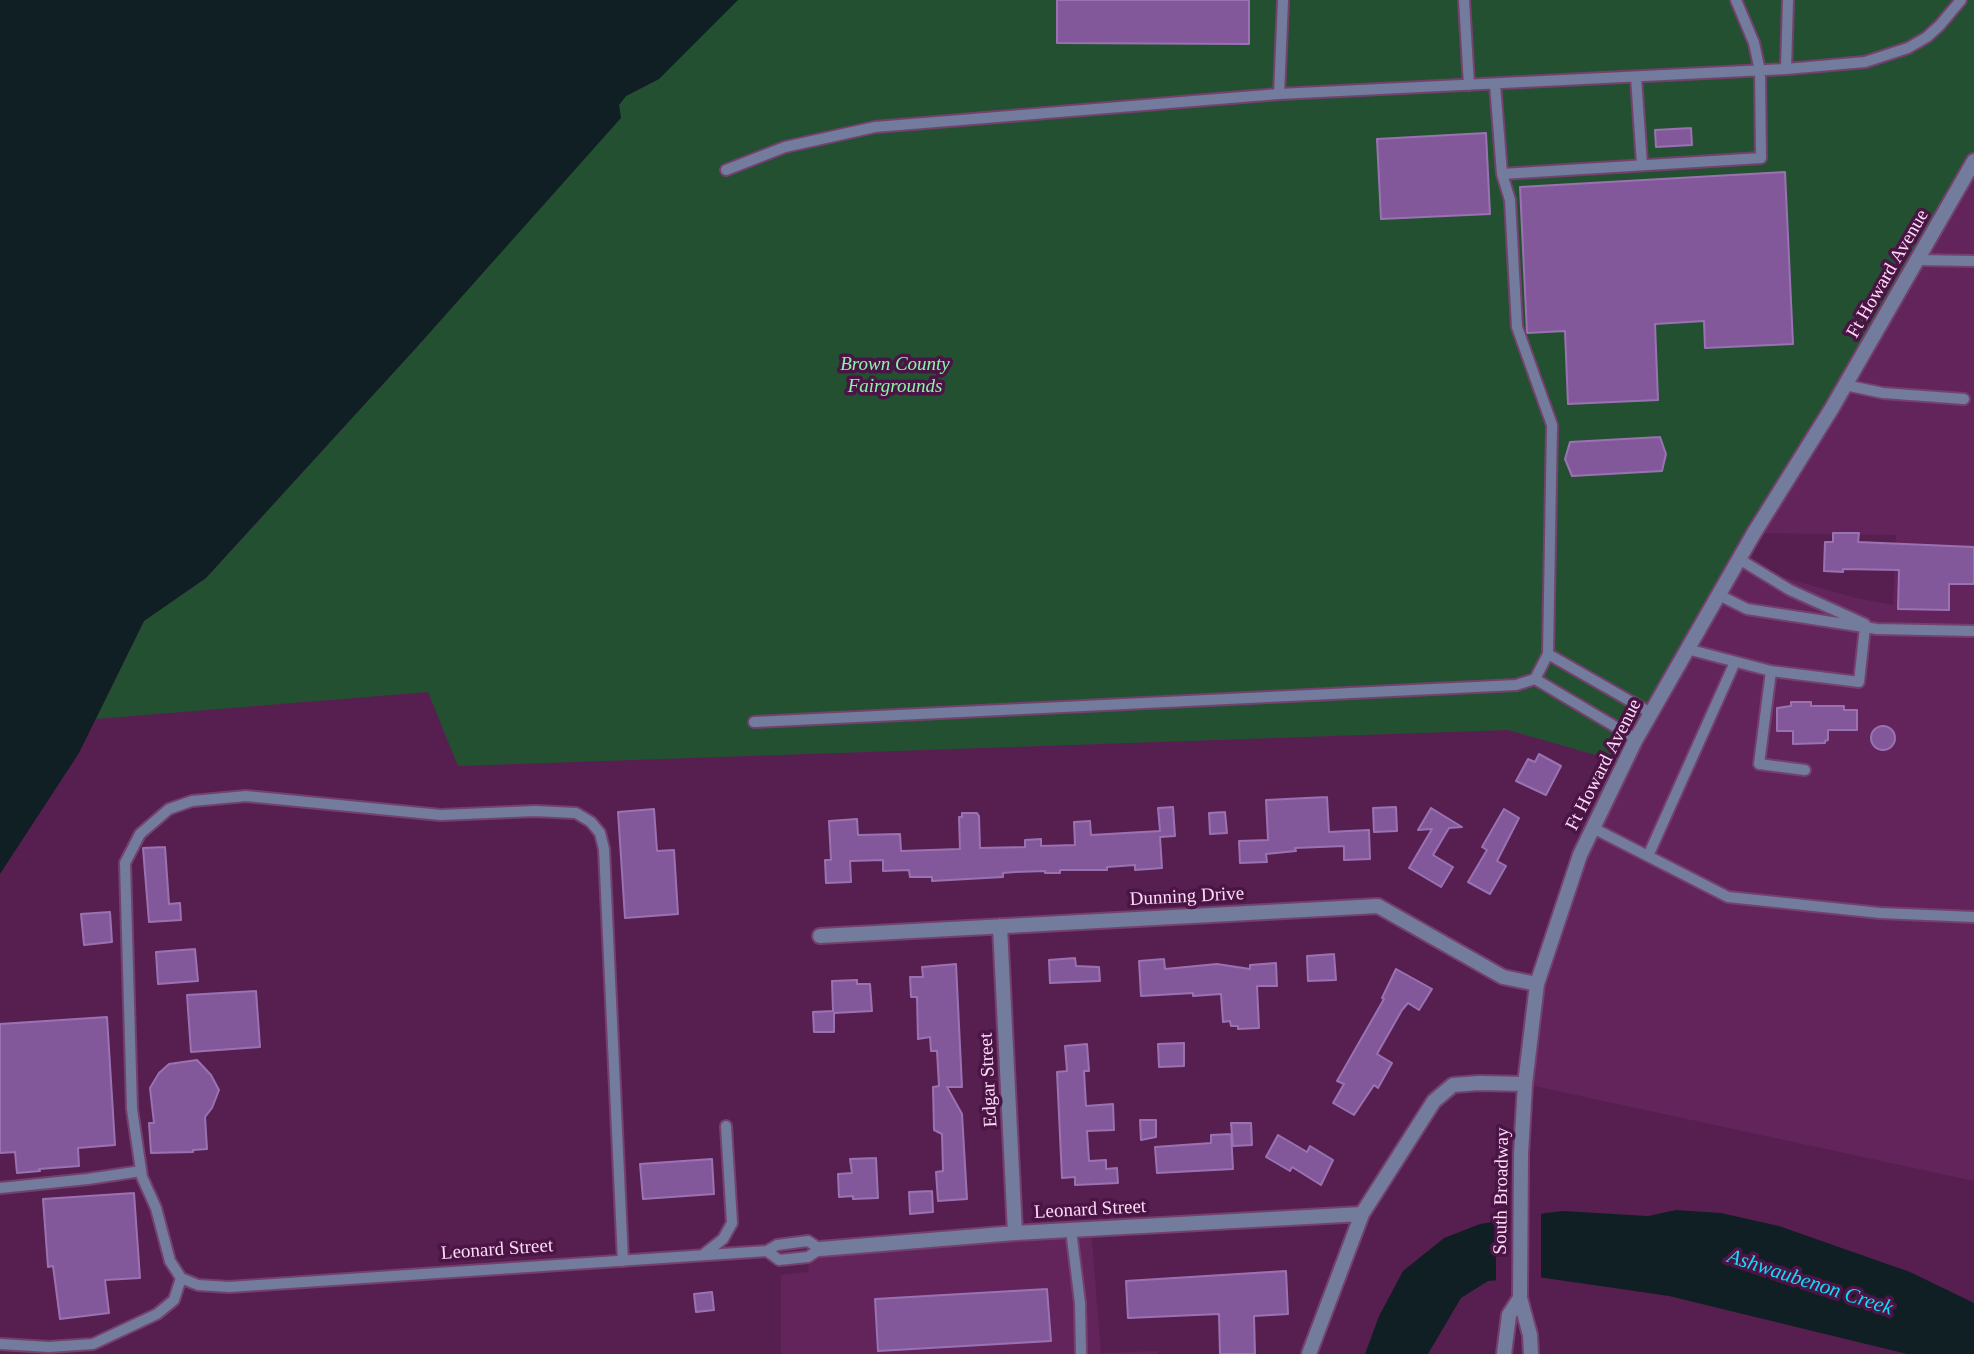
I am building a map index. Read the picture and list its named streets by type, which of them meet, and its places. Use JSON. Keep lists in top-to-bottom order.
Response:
{
  "streets": {
    "street": [
      "Ft Howard Avenue",
      "Dunning Drive",
      "Edgar Street",
      "South Broadway",
      "Leonard Street"
    ]
  },
  "crossings": [
    ["Ft Howard Avenue", "Dunning Drive"],
    ["Ft Howard Avenue", "South Broadway"],
    ["Dunning Drive", "Edgar Street"],
    ["Edgar Street", "Leonard Street"]
  ],
  "water": ["Ashwaubenon Creek"],
  "parks": ["Brown County Fairgrounds"]
}
